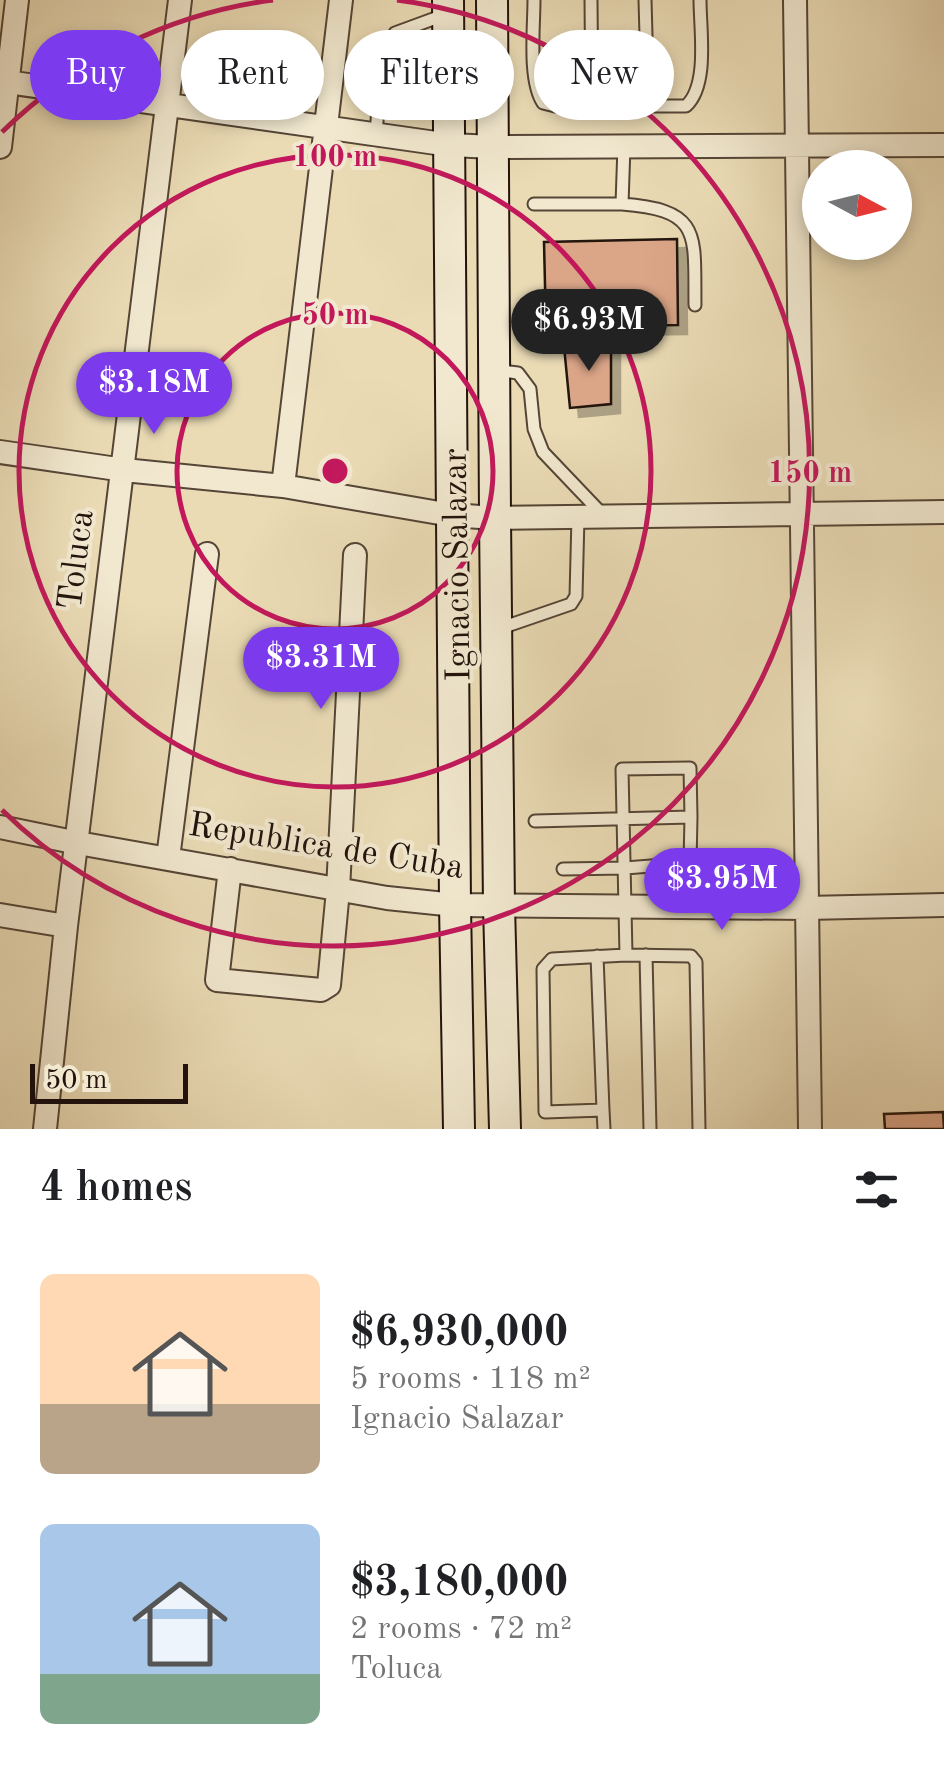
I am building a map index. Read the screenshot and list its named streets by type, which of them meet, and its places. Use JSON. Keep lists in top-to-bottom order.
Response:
{
  "streets": {
    "main road": ["Ignacio Salazar"],
    "street": ["Toluca", "Republica de Cuba"]
  },
  "crossings": [
    ["Toluca", "Republica de Cuba"],
    ["Ignacio Salazar", "Republica de Cuba"]
  ],
  "scale_bar": "50 m",
  "north": "right",
  "page": {
    "chip": [
      "Buy",
      "Rent",
      "Filters",
      "New"
    ],
    "price": [
      "$6.93M",
      "$3.18M",
      "$3.31M",
      "$3.95M"
    ],
    "scale": "50 m",
    "heading": "4 homes",
    "list": [
      {
        "name": "$6,930,000",
        "note": "5 rooms · 118 m² · Ignacio Salazar"
      },
      {
        "name": "$3,180,000",
        "note": "2 rooms · 72 m² · Toluca"
      }
    ]
  },
  "rings": ["100 m", "50 m", "150 m"]
}
